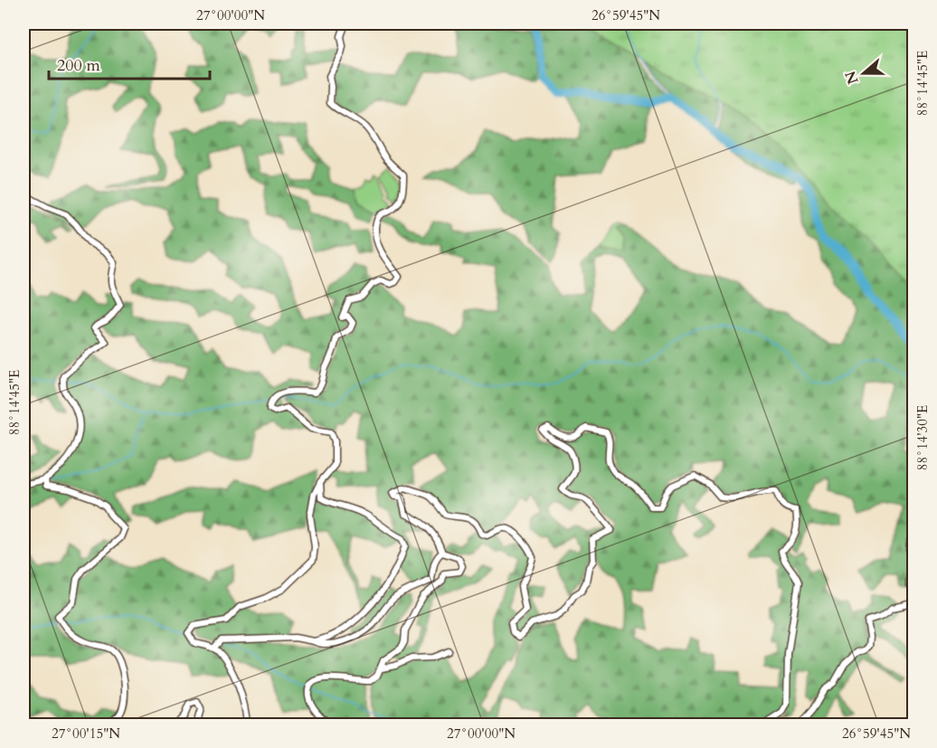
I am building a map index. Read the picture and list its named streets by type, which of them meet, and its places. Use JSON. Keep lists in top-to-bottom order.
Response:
{
  "scale_bar": "200 m",
  "north": "left",
  "coordinates": [
    "27°00'00\"N",
    "26°59'45\"N",
    "88°14'45\"E",
    "88°14'30\"E",
    "27°00'15\"N"
  ]
}
